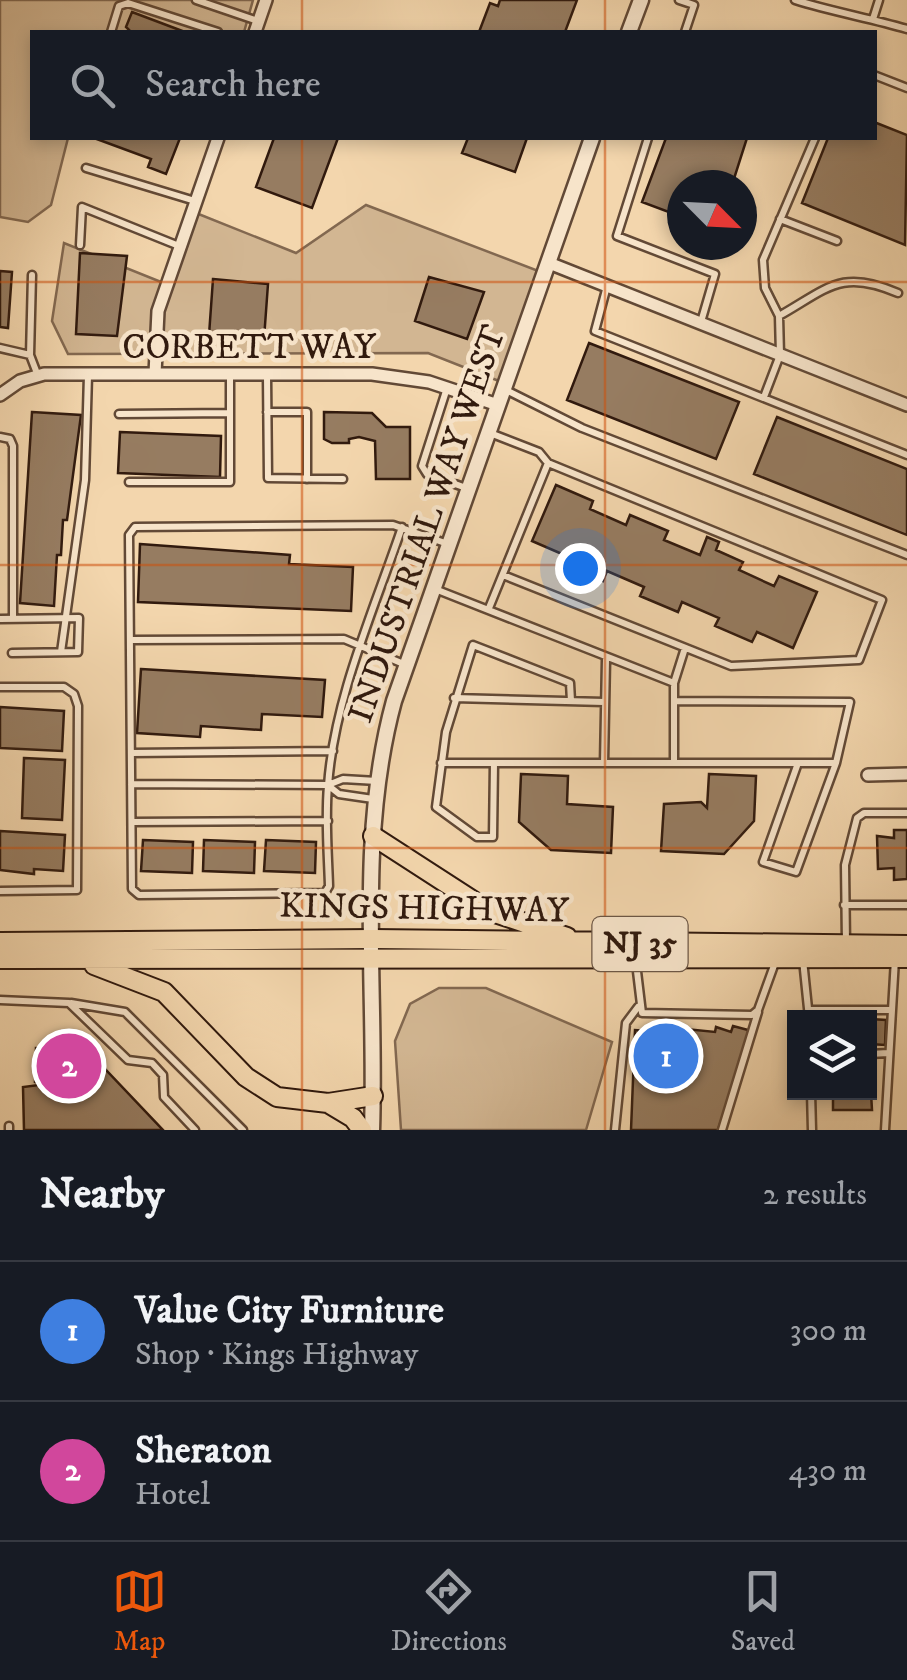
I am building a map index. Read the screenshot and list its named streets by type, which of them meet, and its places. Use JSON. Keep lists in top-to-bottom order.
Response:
{
  "streets": {
    "main road": ["KINGS HIGHWAY", "NJ 35"],
    "street": ["CORBETT WAY", "INDUSTRIAL WAY WEST"]
  },
  "crossings": [
    ["CORBETT WAY", "INDUSTRIAL WAY WEST"],
    ["INDUSTRIAL WAY WEST", "KINGS HIGHWAY"]
  ],
  "north": "bottom right",
  "page": {
    "search": "Search here",
    "pins": ["1", "2"],
    "heading": ["Nearby", "2 results"],
    "list": [
      {
        "mark": "1",
        "name": "Value City Furniture",
        "note": "Shop · Kings Highway",
        "value": "300 m"
      },
      {
        "mark": "2",
        "name": "Sheraton",
        "note": "Hotel",
        "value": "430 m"
      }
    ],
    "nav": ["Map", "Directions", "Saved"]
  }
}
